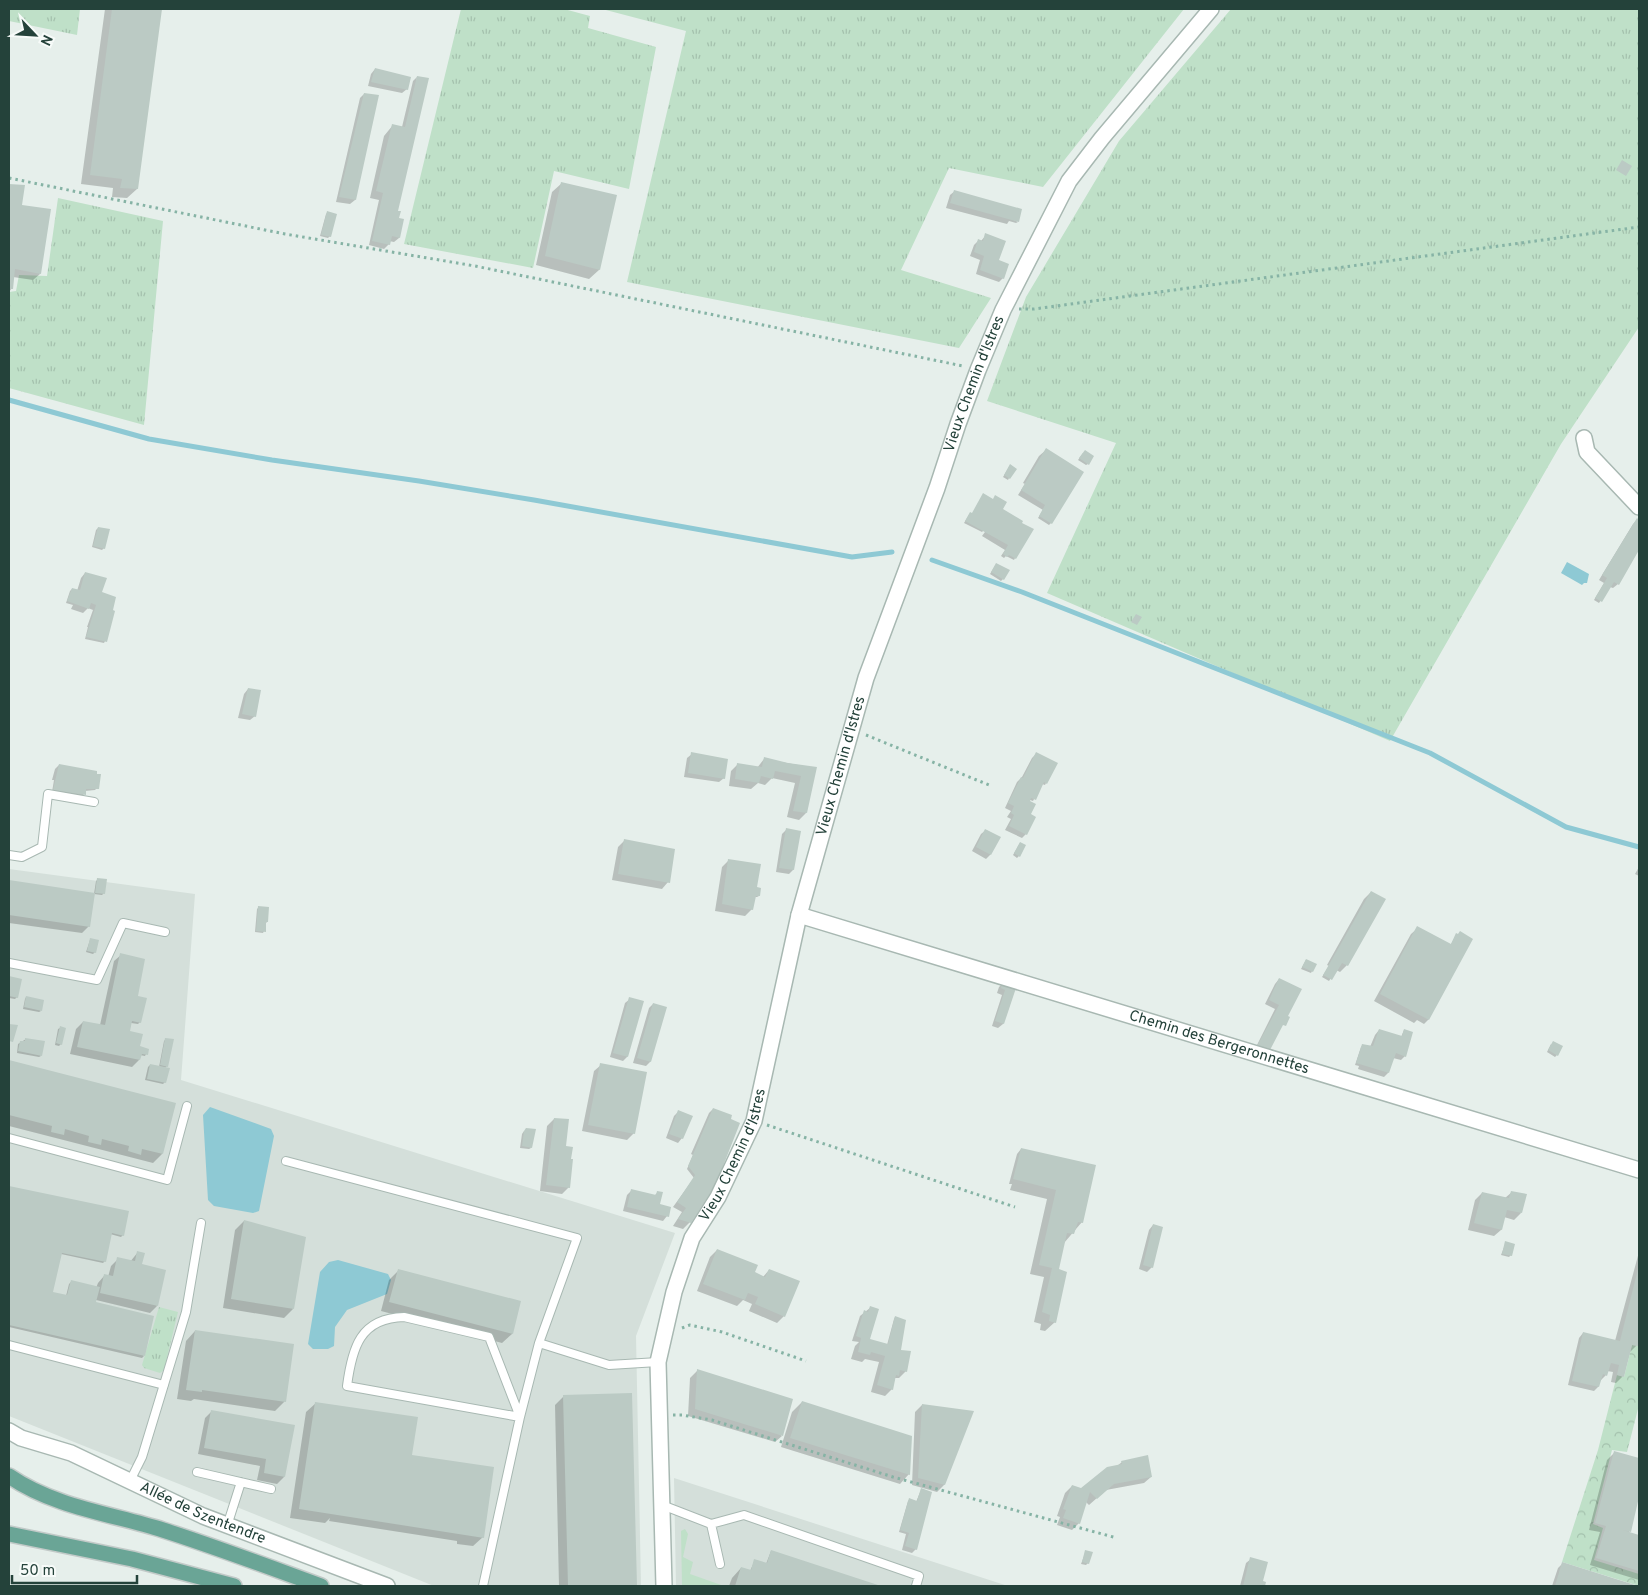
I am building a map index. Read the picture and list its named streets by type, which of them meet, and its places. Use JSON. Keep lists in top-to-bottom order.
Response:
{
  "streets": {
    "street": ["Vieux Chemin d'Istres", "Chemin des Bergeronnettes", "Allée de Szentendre"]
  },
  "crossings": [
    ["Vieux Chemin d'Istres", "Chemin des Bergeronnettes"]
  ],
  "scale_bar": "50 m",
  "north": "bottom right"
}
